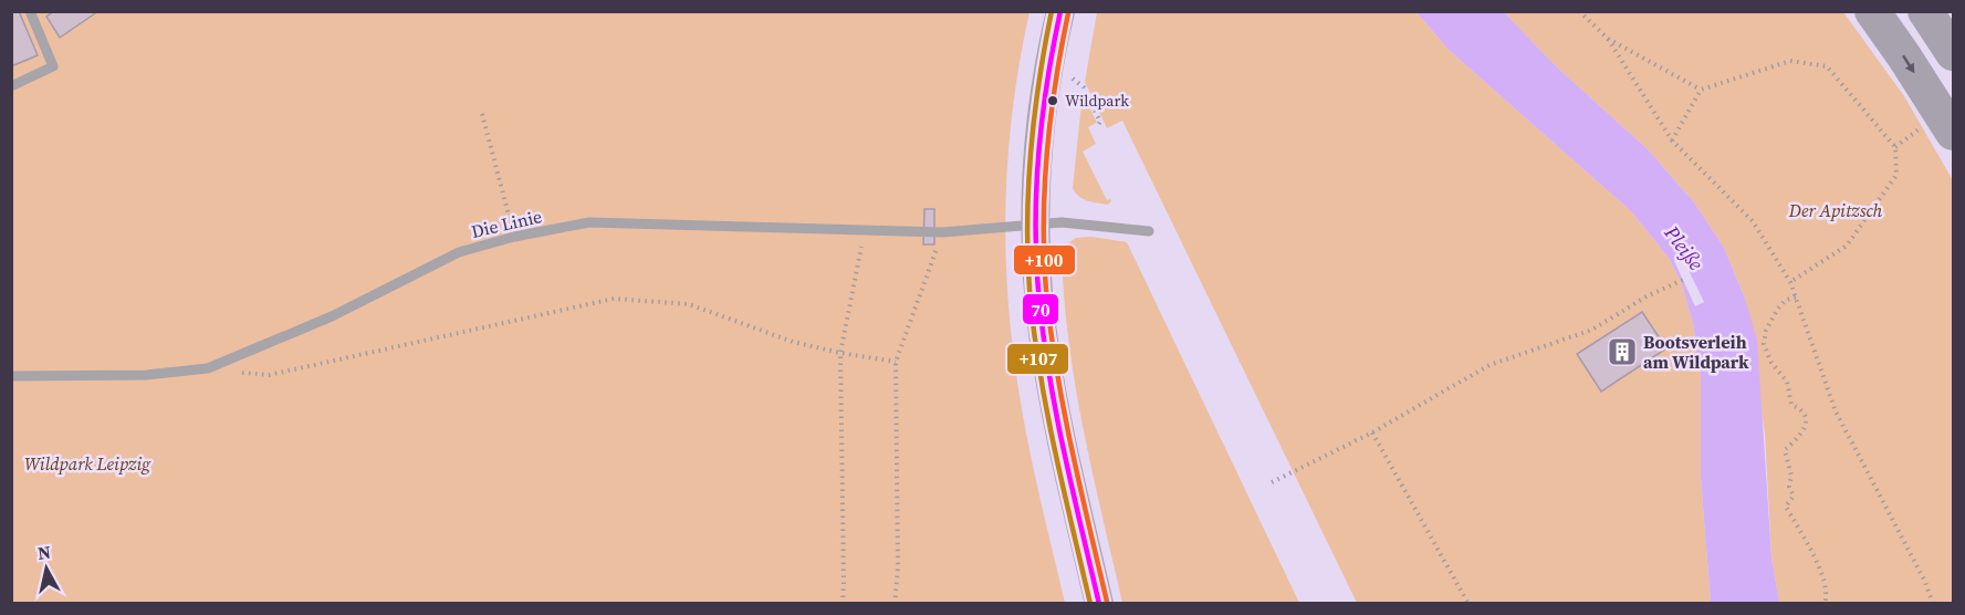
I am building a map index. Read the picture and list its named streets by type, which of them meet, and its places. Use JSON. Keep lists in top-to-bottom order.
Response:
{
  "streets": {
    "lane": ["Die Linie"]
  },
  "water": ["Pleiße"],
  "parks": ["Der Apitzsch", "Wildpark Leipzig"],
  "places": {
    "other": ["Wildpark"],
    "building": ["Bootsverleih am Wildpark"]
  },
  "lines": ["transit line 70", "transit line +107", "transit line +100"],
  "north": "top"
}
